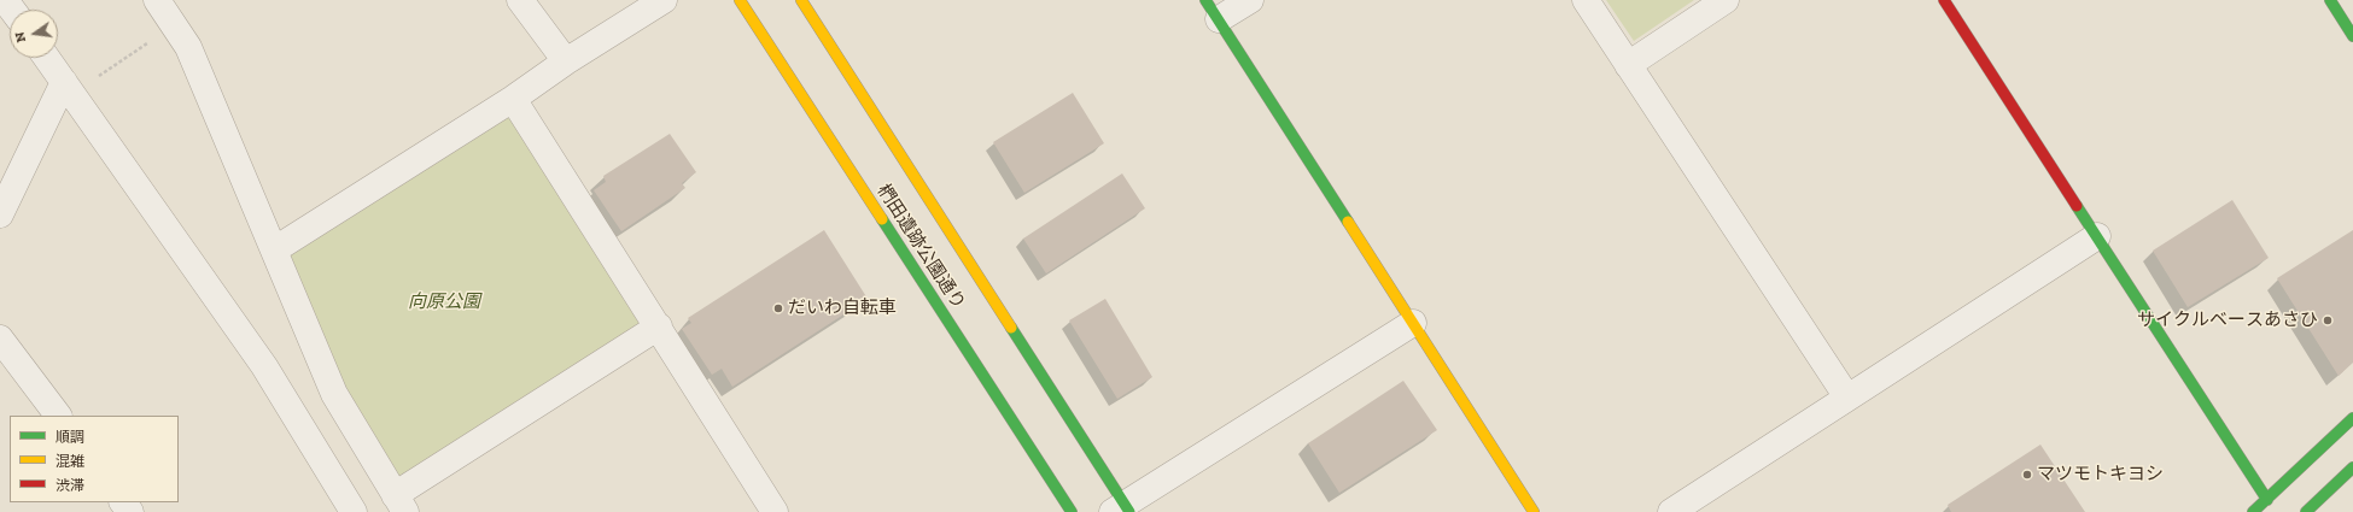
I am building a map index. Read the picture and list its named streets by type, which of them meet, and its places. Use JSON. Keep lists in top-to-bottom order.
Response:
{
  "streets": {
    "street": ["椚田遺跡公園通り"]
  },
  "parks": ["向原公園"],
  "places": ["だいわ自転車", "サイクルベースあさひ", "マツモトキヨシ"],
  "legend": ["順調", "混雑", "渋滞"],
  "north": "left"
}
